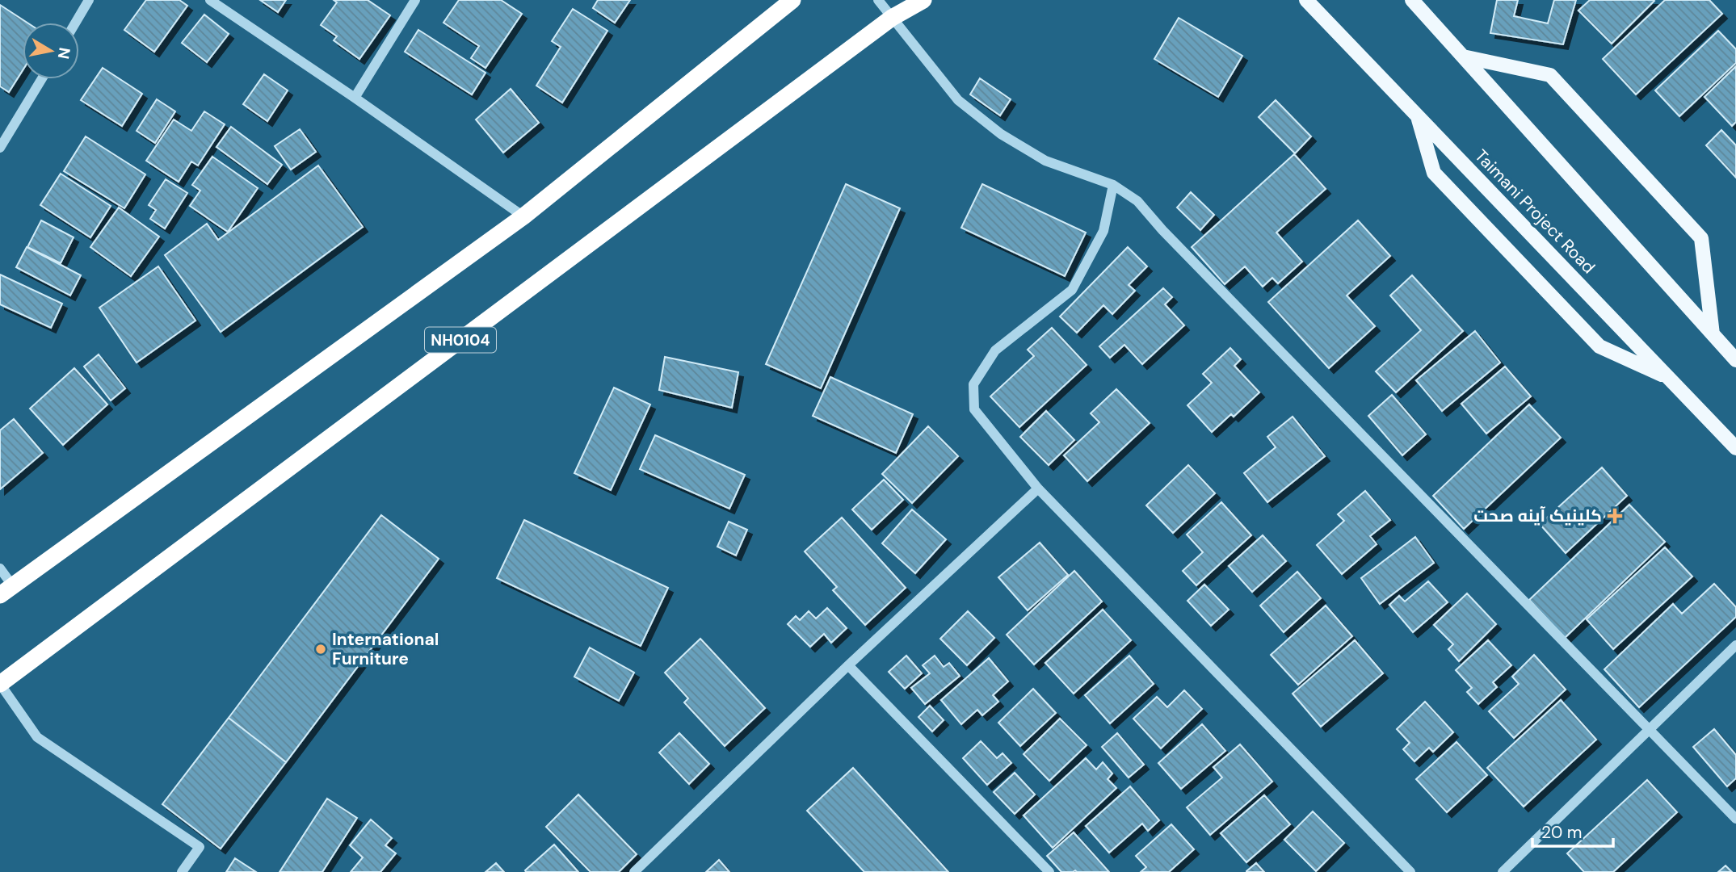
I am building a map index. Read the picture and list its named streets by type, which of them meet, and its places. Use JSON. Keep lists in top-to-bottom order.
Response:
{
  "streets": {
    "highway": ["NH0104"],
    "main road": ["Taimani Project Road"]
  },
  "places": {
    "health": ["کلینیک آینه صحت"],
    "other": ["International Furniture"]
  },
  "scale_bar": "20 m",
  "north": "right"
}
